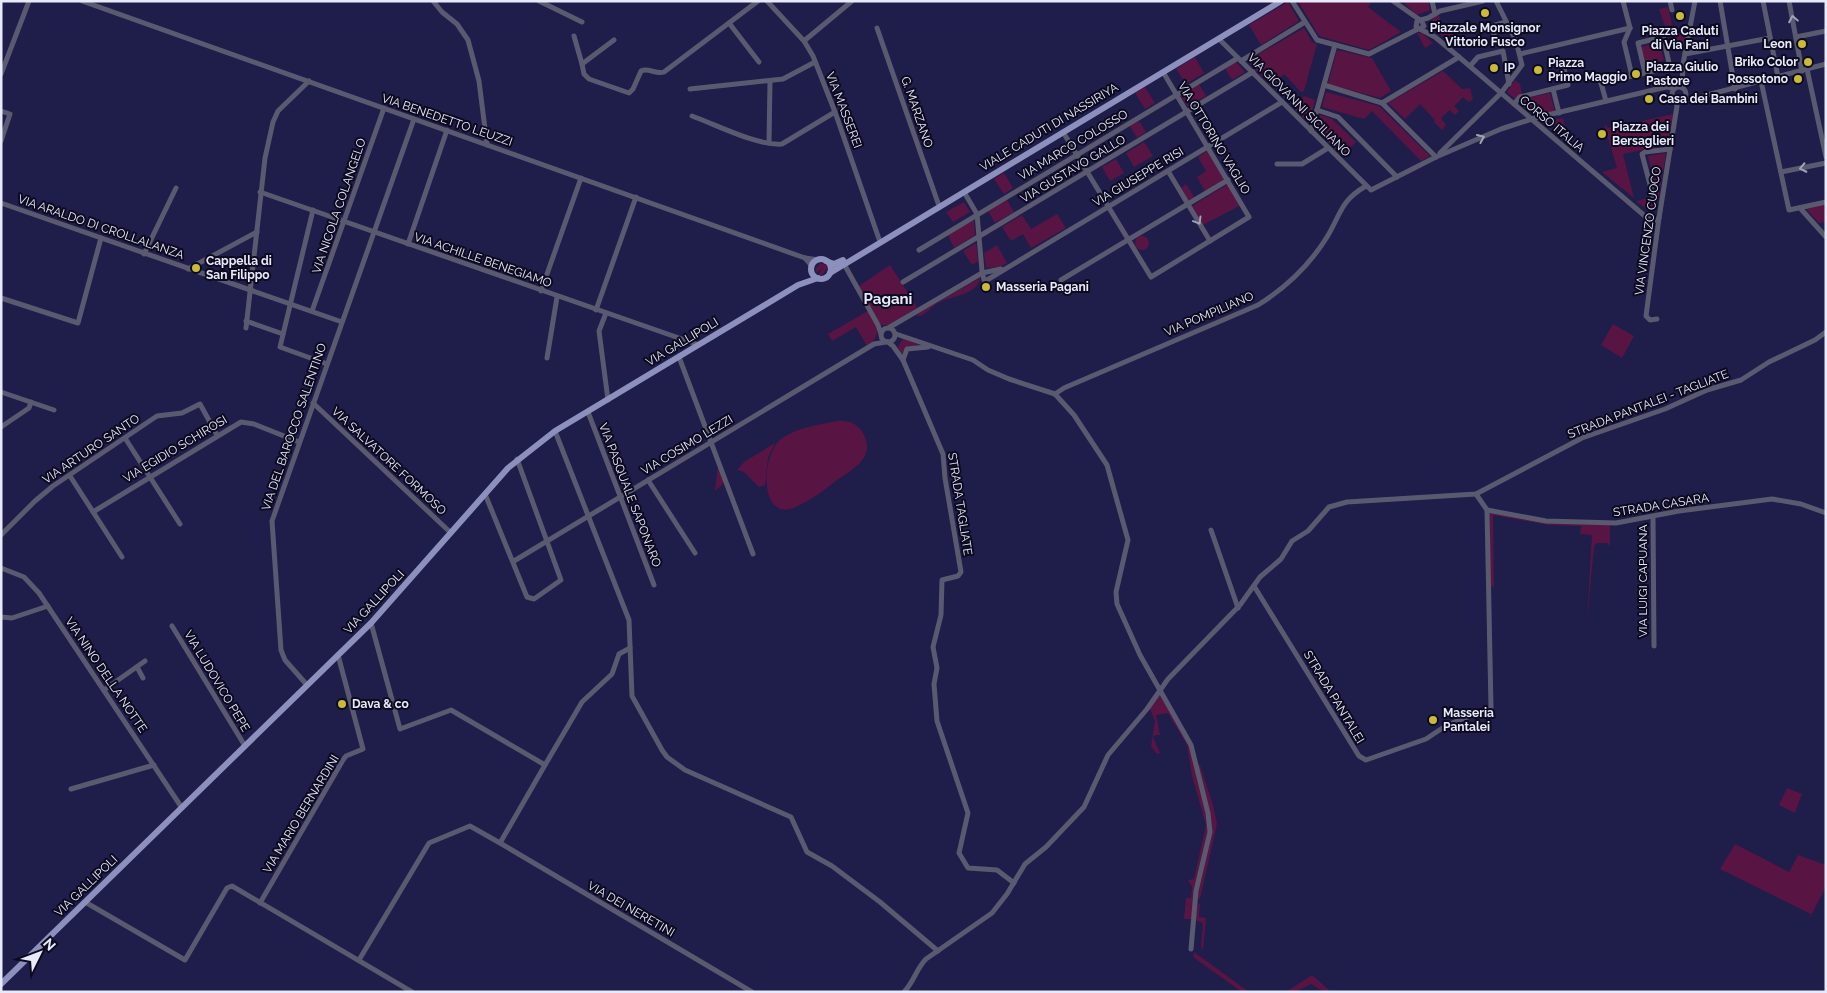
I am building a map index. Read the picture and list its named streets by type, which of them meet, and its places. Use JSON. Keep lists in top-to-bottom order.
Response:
{
  "streets": {
    "main road": ["VIALE CADUTI DI NASSIRIYA", "VIA GALLIPOLI"],
    "street": [
      "VIA GIOVANNI SICILIANO",
      "VIA MASSEREI",
      "G. MARZANO",
      "VIA BENEDETTO LEUZZI",
      "CORSO ITALIA",
      "VIA OTTORINO VAGLIO",
      "VIA MARCO COLOSSO",
      "VIA GUSTAVO GALLO",
      "VIA GIUSEPPE RISI",
      "VIA NICOLA COLANGELO",
      "VIA ARALDO DI CROLLALANZA",
      "VIA VINCENZO CUOCO",
      "VIA ACHILLE BENEGIAMO",
      "VIA POMPILIANO",
      "STRADA PANTALEI - TAGLIATE",
      "VIA DEL BAROCCO SALENTINO",
      "VIA COSIMO LEZZI",
      "VIA ARTURO SANTO",
      "VIA EGIDIO SCHIROSI",
      "VIA SALVATORE FORMOSO",
      "VIA PASQUALE SAPONARO",
      "STRADA TAGLIATE",
      "STRADA CASARA",
      "VIA LUIGI CAPUANA",
      "VIA NINO DELLA NOTTE",
      "VIA LUDOVICO PEPE",
      "STRADA PANTALEI",
      "VIA MARIO BERNARDINI",
      "VIA DEI NERETINI"
    ]
  },
  "crossings": [
    ["VIA GIOVANNI SICILIANO", "VIALE CADUTI DI NASSIRIYA"],
    ["VIA GIOVANNI SICILIANO", "VIA MARCO COLOSSO"],
    ["VIA GIOVANNI SICILIANO", "VIA GUSTAVO GALLO"],
    ["VIA GIOVANNI SICILIANO", "VIA GIUSEPPE RISI"],
    ["VIA GIOVANNI SICILIANO", "VIA POMPILIANO"],
    ["VIA MASSEREI", "VIALE CADUTI DI NASSIRIYA"],
    ["G. MARZANO", "VIALE CADUTI DI NASSIRIYA"],
    ["VIA BENEDETTO LEUZZI", "VIALE CADUTI DI NASSIRIYA"],
    ["VIA BENEDETTO LEUZZI", "VIA NICOLA COLANGELO"],
    ["VIA BENEDETTO LEUZZI", "VIA GALLIPOLI"],
    ["VIA BENEDETTO LEUZZI", "VIA DEL BAROCCO SALENTINO"],
    ["CORSO ITALIA", "VIA VINCENZO CUOCO"],
    ["CORSO ITALIA", "VIA POMPILIANO"],
    ["VIALE CADUTI DI NASSIRIYA", "VIA OTTORINO VAGLIO"],
    ["VIALE CADUTI DI NASSIRIYA", "VIA GALLIPOLI"],
    ["VIALE CADUTI DI NASSIRIYA", "STRADA TAGLIATE"],
    ["VIA OTTORINO VAGLIO", "VIA MARCO COLOSSO"],
    ["VIA OTTORINO VAGLIO", "VIA GUSTAVO GALLO"],
    ["VIA OTTORINO VAGLIO", "VIA GIUSEPPE RISI"],
    ["VIA GIUSEPPE RISI", "VIA COSIMO LEZZI"],
    ["VIA GIUSEPPE RISI", "STRADA TAGLIATE"],
    ["VIA NICOLA COLANGELO", "VIA ARALDO DI CROLLALANZA"],
    ["VIA NICOLA COLANGELO", "VIA ACHILLE BENEGIAMO"],
    ["VIA ARALDO DI CROLLALANZA", "VIA DEL BAROCCO SALENTINO"],
    ["VIA VINCENZO CUOCO", "VIA POMPILIANO"],
    ["VIA ACHILLE BENEGIAMO", "VIA GALLIPOLI"],
    ["VIA ACHILLE BENEGIAMO", "VIA DEL BAROCCO SALENTINO"],
    ["VIA GALLIPOLI", "VIA DEL BAROCCO SALENTINO"],
    ["VIA GALLIPOLI", "VIA SALVATORE FORMOSO"],
    ["VIA GALLIPOLI", "VIA PASQUALE SAPONARO"],
    ["VIA GALLIPOLI", "VIA NINO DELLA NOTTE"],
    ["VIA GALLIPOLI", "VIA LUDOVICO PEPE"],
    ["VIA GALLIPOLI", "VIA MARIO BERNARDINI"],
    ["VIA DEL BAROCCO SALENTINO", "VIA EGIDIO SCHIROSI"],
    ["VIA DEL BAROCCO SALENTINO", "VIA SALVATORE FORMOSO"],
    ["VIA COSIMO LEZZI", "VIA PASQUALE SAPONARO"],
    ["VIA COSIMO LEZZI", "STRADA TAGLIATE"],
    ["VIA ARTURO SANTO", "VIA EGIDIO SCHIROSI"],
    ["STRADA CASARA", "VIA LUIGI CAPUANA"],
    ["STRADA CASARA", "STRADA PANTALEI"]
  ],
  "districts": ["Pagani"],
  "places": [
    "Piazzale Monsignor Vittorio Fusco",
    "Piazza Caduti di Via Fani",
    "Leon",
    "Briko Color",
    "IP",
    "Piazza Primo Maggio",
    "Piazza Giulio Pastore",
    "Rossotono",
    "Casa dei Bambini",
    "Piazza dei Bersaglieri",
    "Cappella di San Filippo",
    "Masseria Pagani",
    "Dava & co",
    "Masseria Pantalei"
  ],
  "north": "top right"
}
